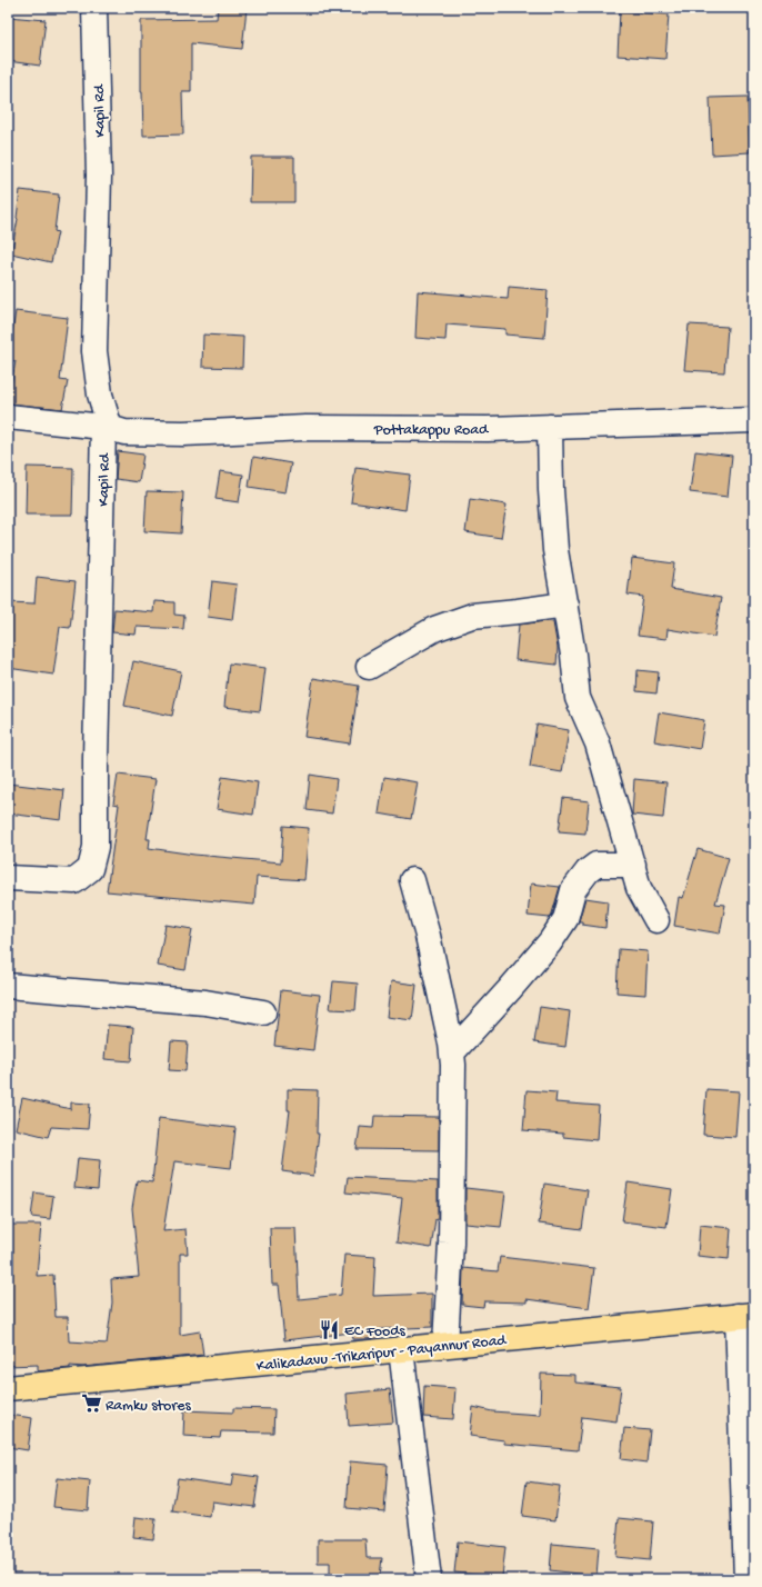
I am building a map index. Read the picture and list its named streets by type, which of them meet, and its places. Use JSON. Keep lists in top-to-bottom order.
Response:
{
  "streets": {
    "main road": ["Kalikadavu -Trikaripur - Payannur Road"],
    "street": ["Kapil Rd", "Pottakappu Road"]
  },
  "crossings": [
    ["Kapil Rd", "Pottakappu Road"]
  ],
  "places": {
    "restaurant": ["EC Foods"],
    "supermarket": ["Ramku stores"]
  }
}
